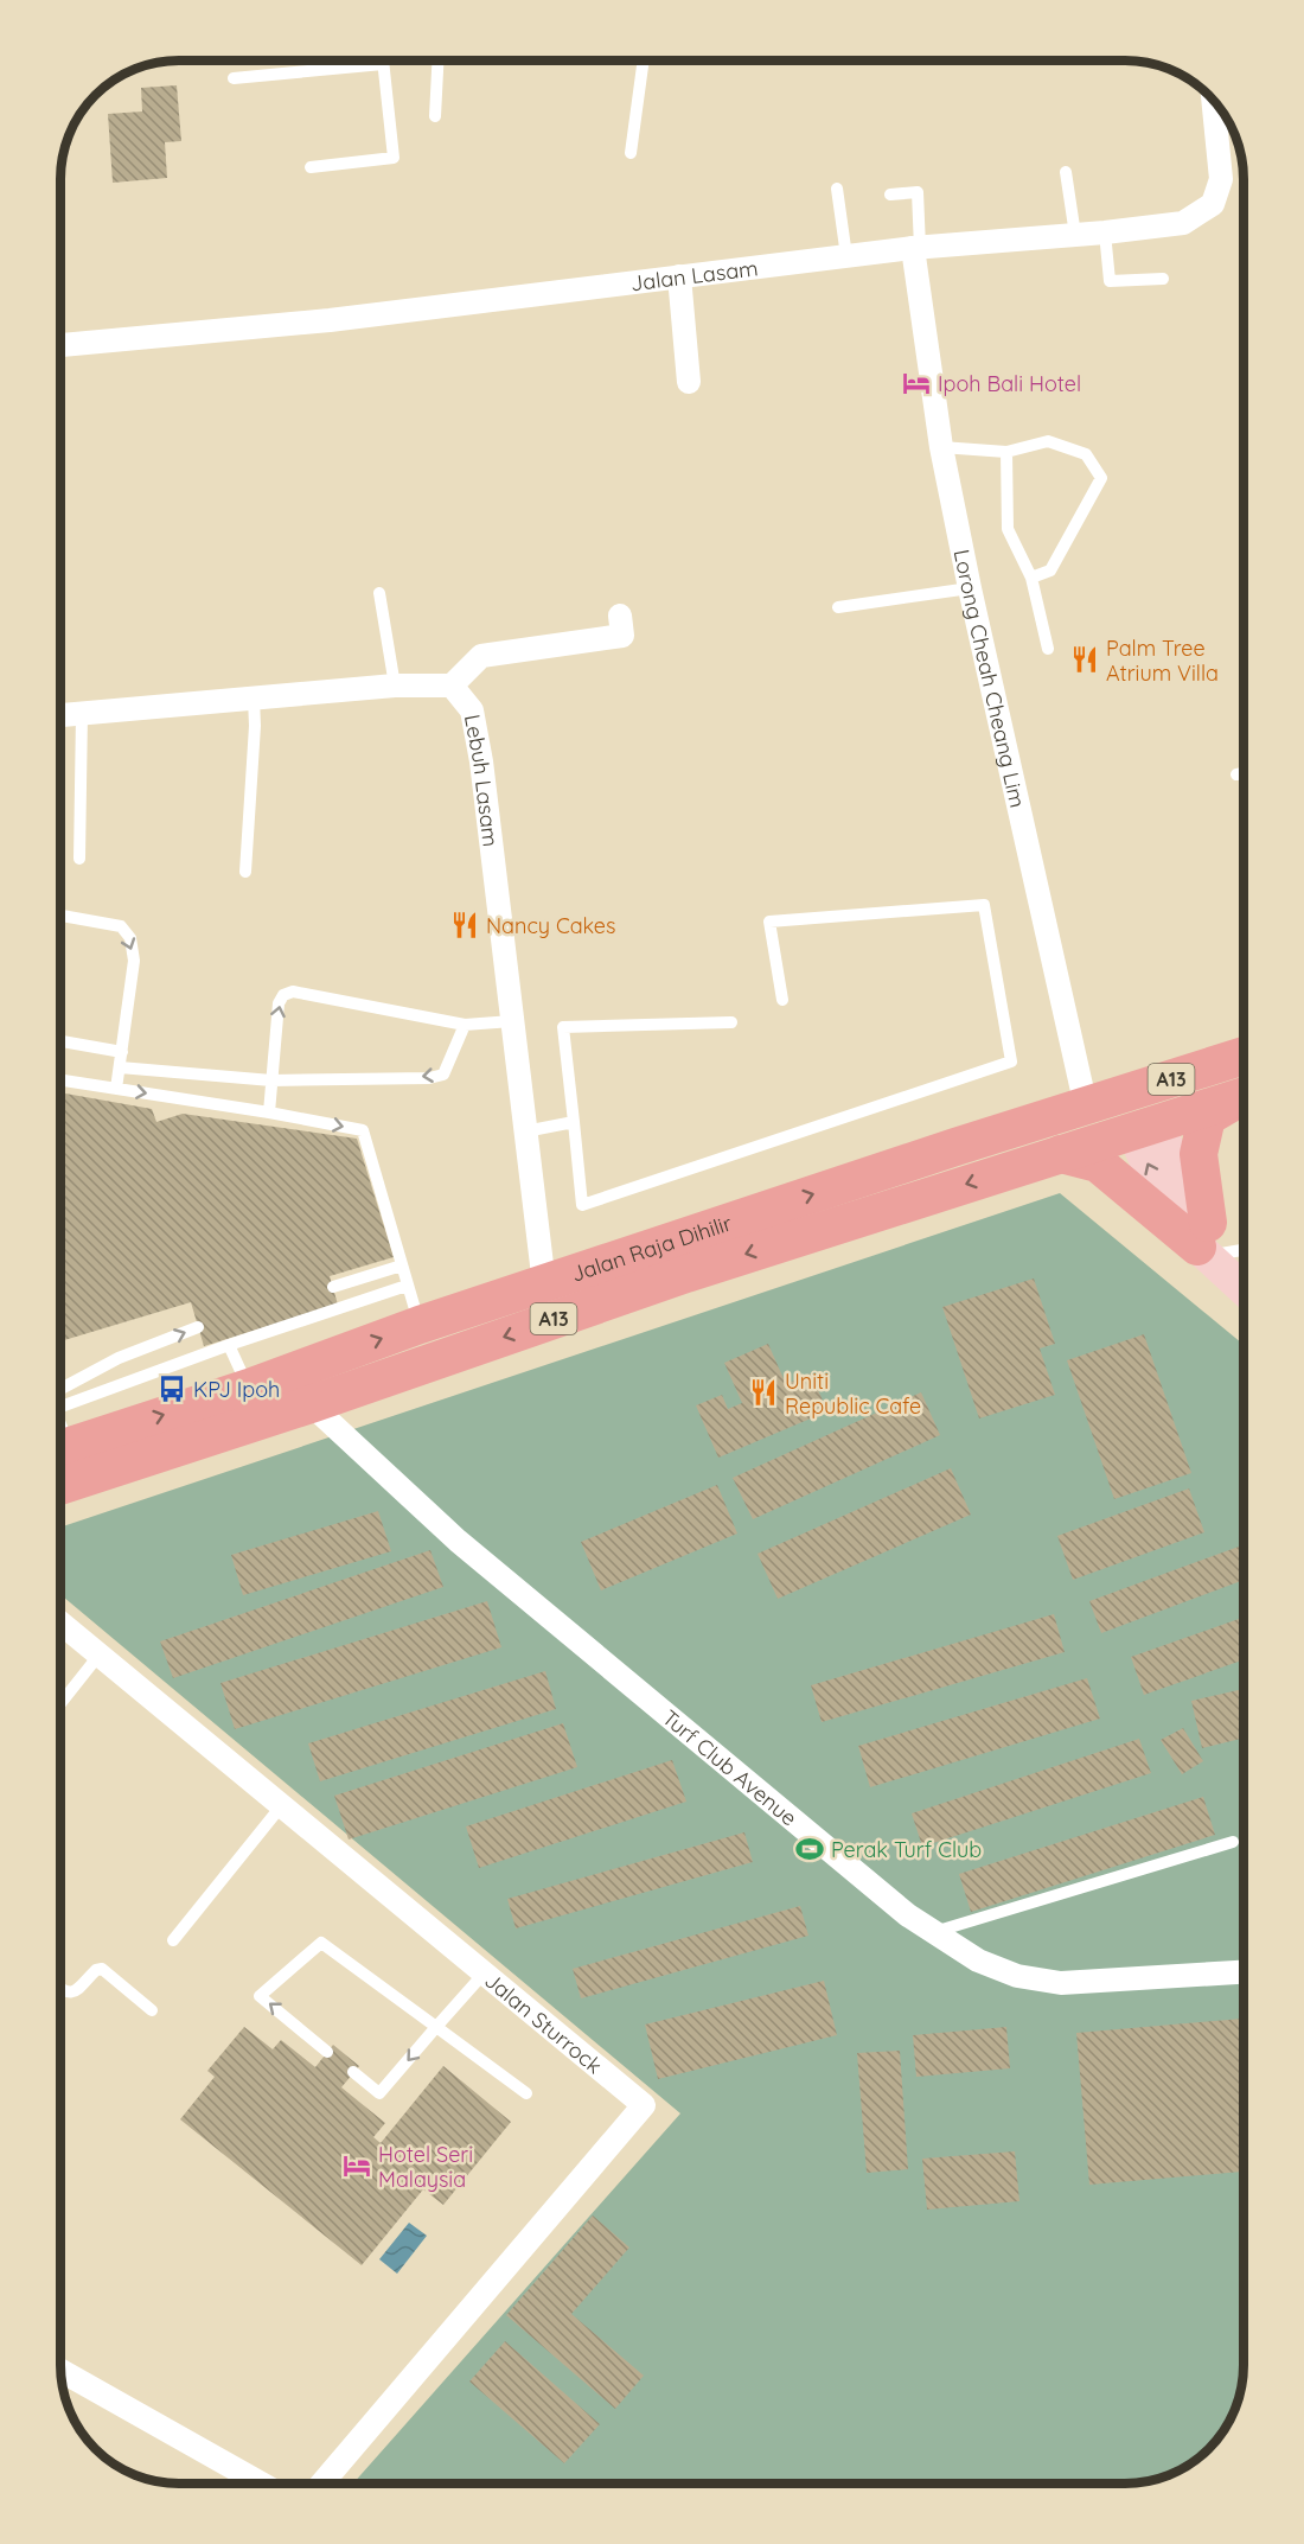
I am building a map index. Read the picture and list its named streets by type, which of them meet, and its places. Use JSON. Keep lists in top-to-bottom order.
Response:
{
  "streets": {
    "main road": ["A13", "Jalan Raja Dihilir"],
    "street": [
      "Jalan Lasam",
      "Lorong Cheah Cheang Lim",
      "Lebuh Lasam",
      "Turf Club Avenue",
      "Jalan Sturrock"
    ]
  },
  "crossings": [
    ["Jalan Lasam", "Lorong Cheah Cheang Lim"],
    ["Lorong Cheah Cheang Lim", "Jalan Raja Dihilir"],
    ["Lebuh Lasam", "Jalan Raja Dihilir"],
    ["Jalan Raja Dihilir", "Turf Club Avenue"]
  ],
  "places": {
    "hotel": ["Ipoh Bali Hotel", "Hotel Seri Malaysia"],
    "restaurant": ["Palm Tree Atrium Villa", "Nancy Cakes", "Uniti Republic Cafe"],
    "bus stop": ["KPJ Ipoh"],
    "sports": ["Perak Turf Club"]
  }
}
